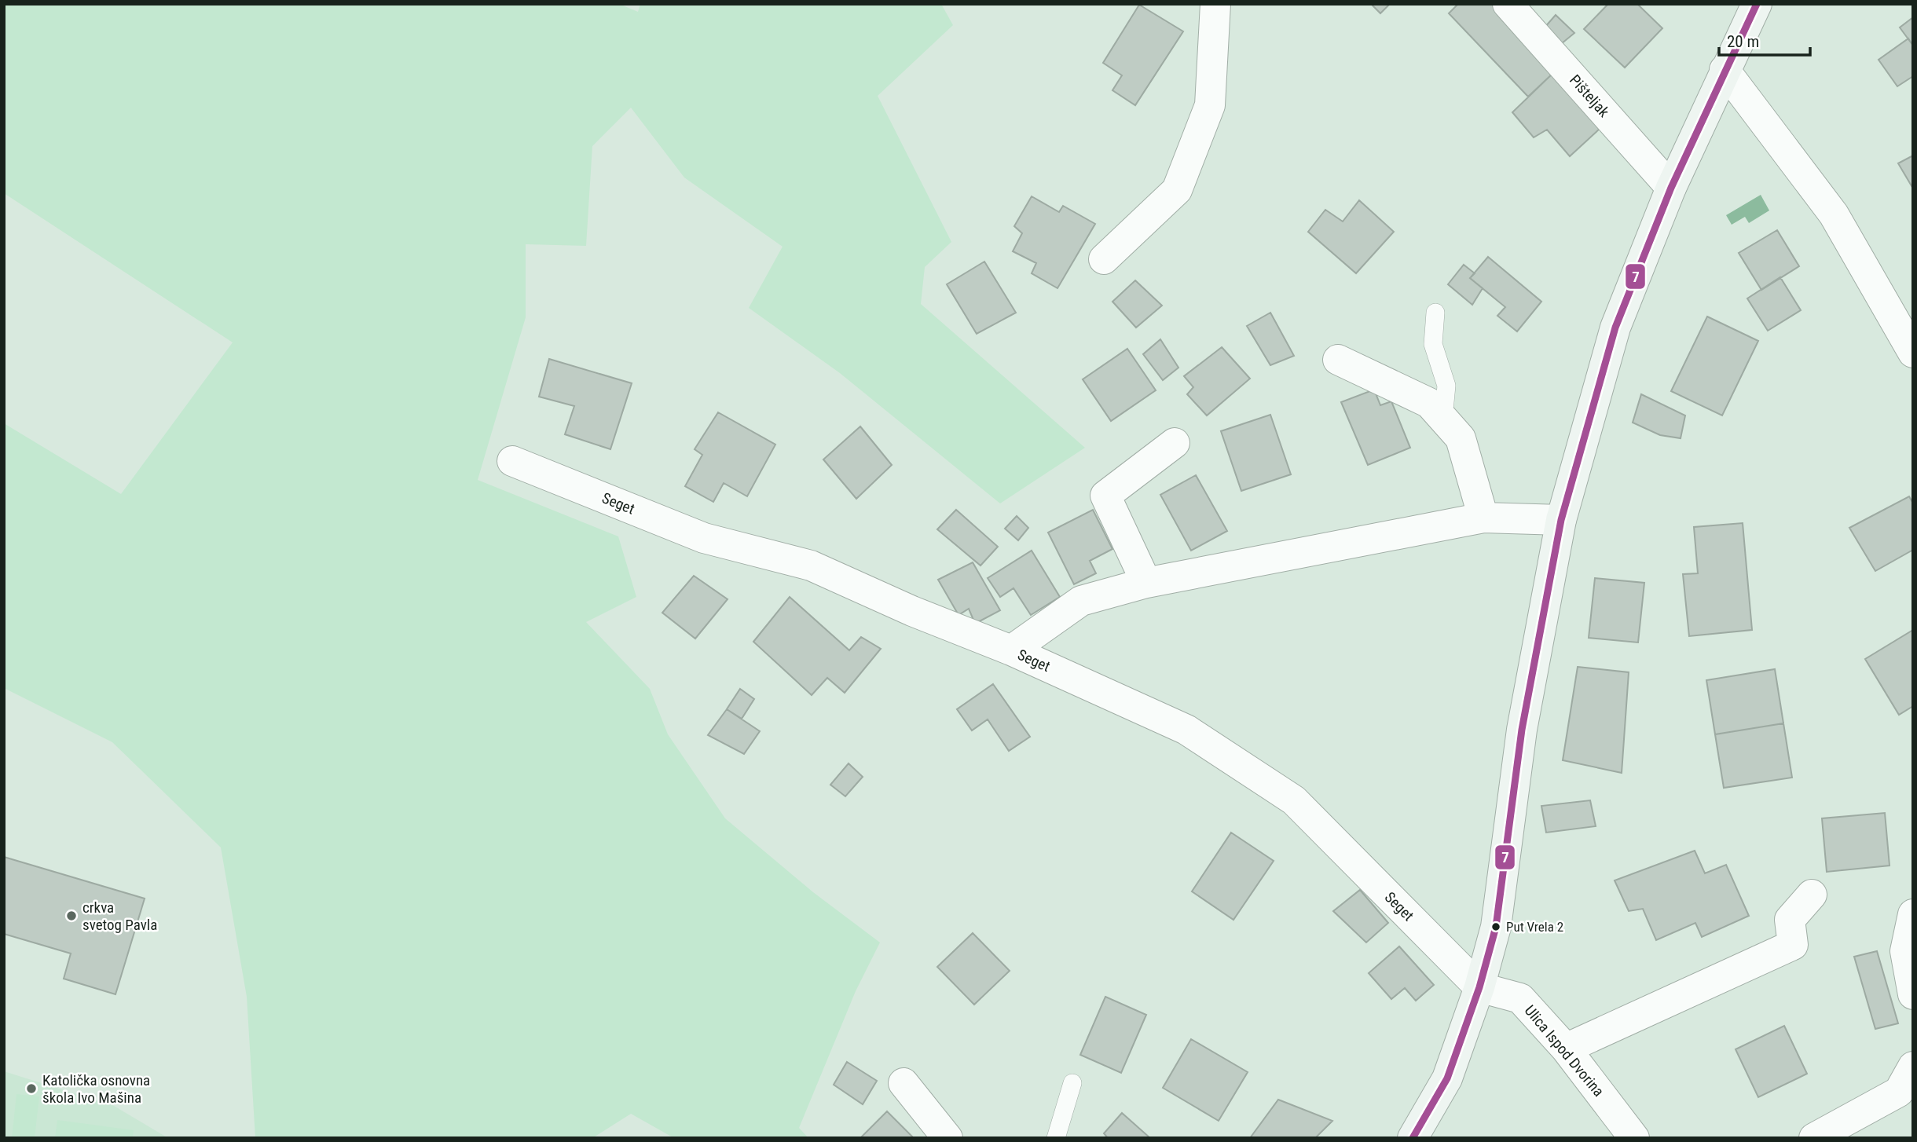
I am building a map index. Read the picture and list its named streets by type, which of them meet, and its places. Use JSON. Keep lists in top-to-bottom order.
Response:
{
  "streets": {
    "street": ["Pišteljak", "Seget", "Ulica Ispod Dvorina"]
  },
  "crossings": [
    ["Seget", "Ulica Ispod Dvorina"]
  ],
  "places": ["crkva svetog Pavla", "Put Vrela 2", "Katolička osnovna škola Ivo Mašina"],
  "lines": ["transit line 7"],
  "scale_bar": "20 m"
}
